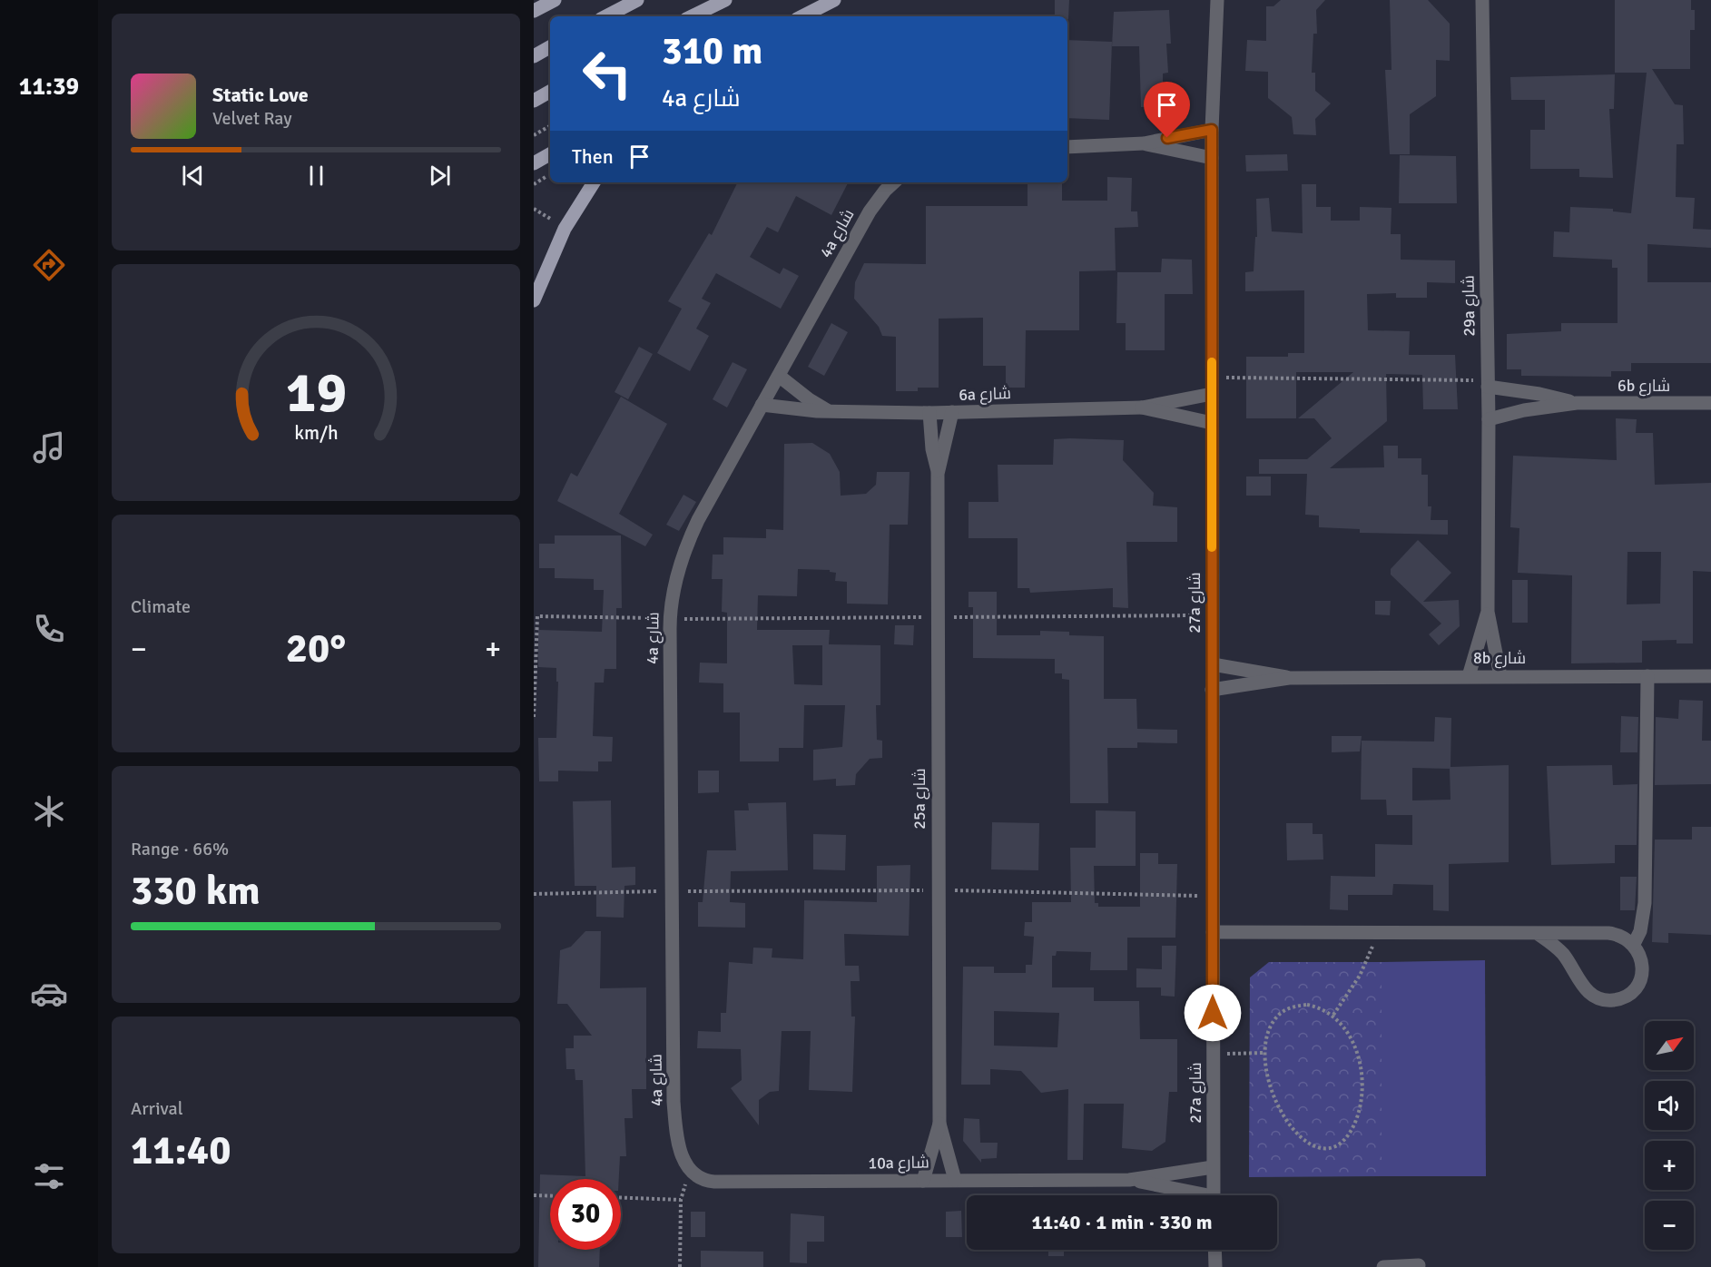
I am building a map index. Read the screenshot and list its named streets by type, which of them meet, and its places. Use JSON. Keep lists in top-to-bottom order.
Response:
{
  "streets": {
    "street": [
      "4a شارع",
      "29a شارع",
      "6b شارع",
      "6a شارع",
      "27a شارع",
      "8b شارع",
      "25a شارع",
      "10a شارع"
    ]
  },
  "crossings": [
    ["4a شارع", "6a شارع"],
    ["4a شارع", "10a شارع"],
    ["29a شارع", "6b شارع"],
    ["29a شارع", "8b شارع"],
    ["6a شارع", "27a شارع"],
    ["6a شارع", "25a شارع"],
    ["27a شارع", "8b شارع"],
    ["27a شارع", "10a شارع"],
    ["25a شارع", "10a شارع"]
  ],
  "north": "top right",
  "page": {
    "tabs": "11:39",
    "turn": ["310 m", "4a شارع"],
    "song": ["Static Love", "Velvet Ray"],
    "then": "Then",
    "tile": [
      "Climate",
      ["Range · 66%", "330 km"],
      ["Arrival", "11:40"]
    ],
    "heat": ["−", "20°", "+"],
    "map_buttons": ["+", "−"],
    "limit": "30",
    "trip": "11:40 · 1 min · 330 m",
    "gauge": ["19", "km/h"]
  }
}
